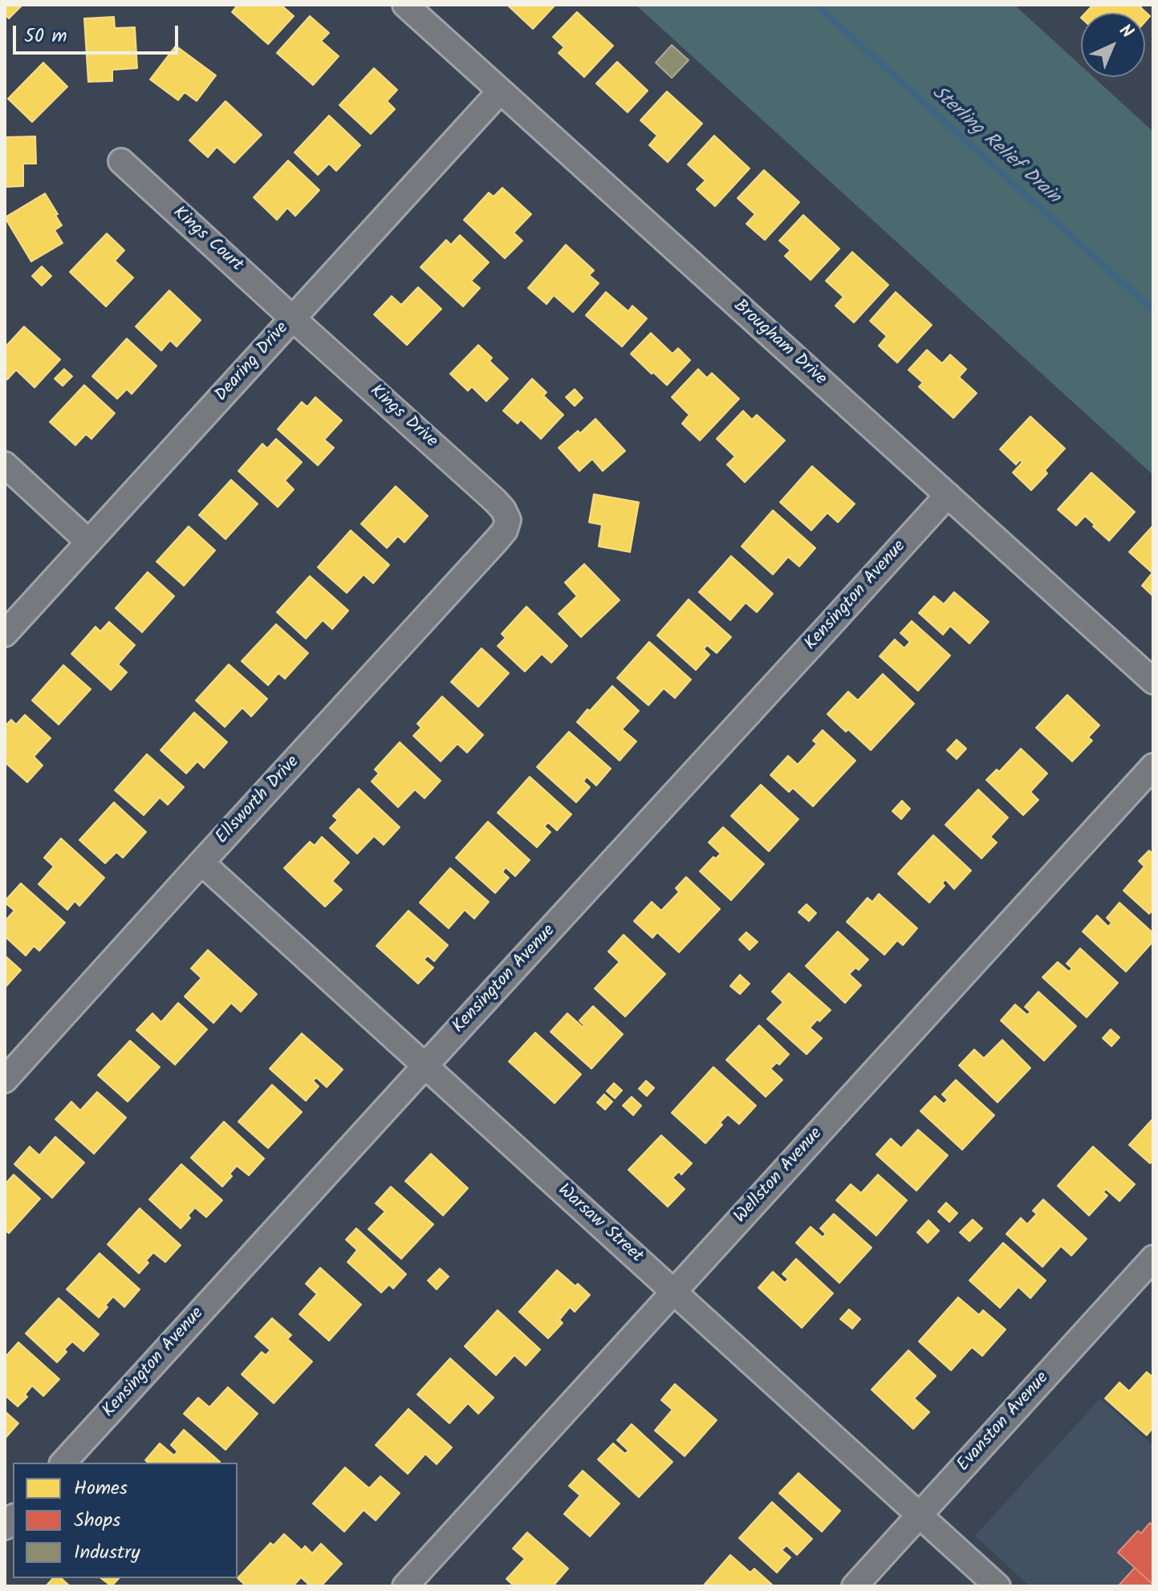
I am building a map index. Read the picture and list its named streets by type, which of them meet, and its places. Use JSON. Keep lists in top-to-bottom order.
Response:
{
  "streets": {
    "street": [
      "Kings Court",
      "Brougham Drive",
      "Dearing Drive",
      "Kings Drive",
      "Kensington Avenue",
      "Ellsworth Drive",
      "Wellston Avenue",
      "Warsaw Street",
      "Evanston Avenue"
    ]
  },
  "crossings": [
    ["Kings Court", "Dearing Drive"],
    ["Kings Court", "Kings Drive"],
    ["Brougham Drive", "Dearing Drive"],
    ["Brougham Drive", "Kensington Avenue"],
    ["Dearing Drive", "Kings Drive"],
    ["Kings Drive", "Ellsworth Drive"],
    ["Kensington Avenue", "Warsaw Street"],
    ["Ellsworth Drive", "Warsaw Street"],
    ["Wellston Avenue", "Warsaw Street"],
    ["Warsaw Street", "Evanston Avenue"]
  ],
  "water": ["Sterling Relief Drain"],
  "legend": ["Homes", "Shops", "Industry"],
  "scale_bar": "50 m",
  "north": "top right"
}
